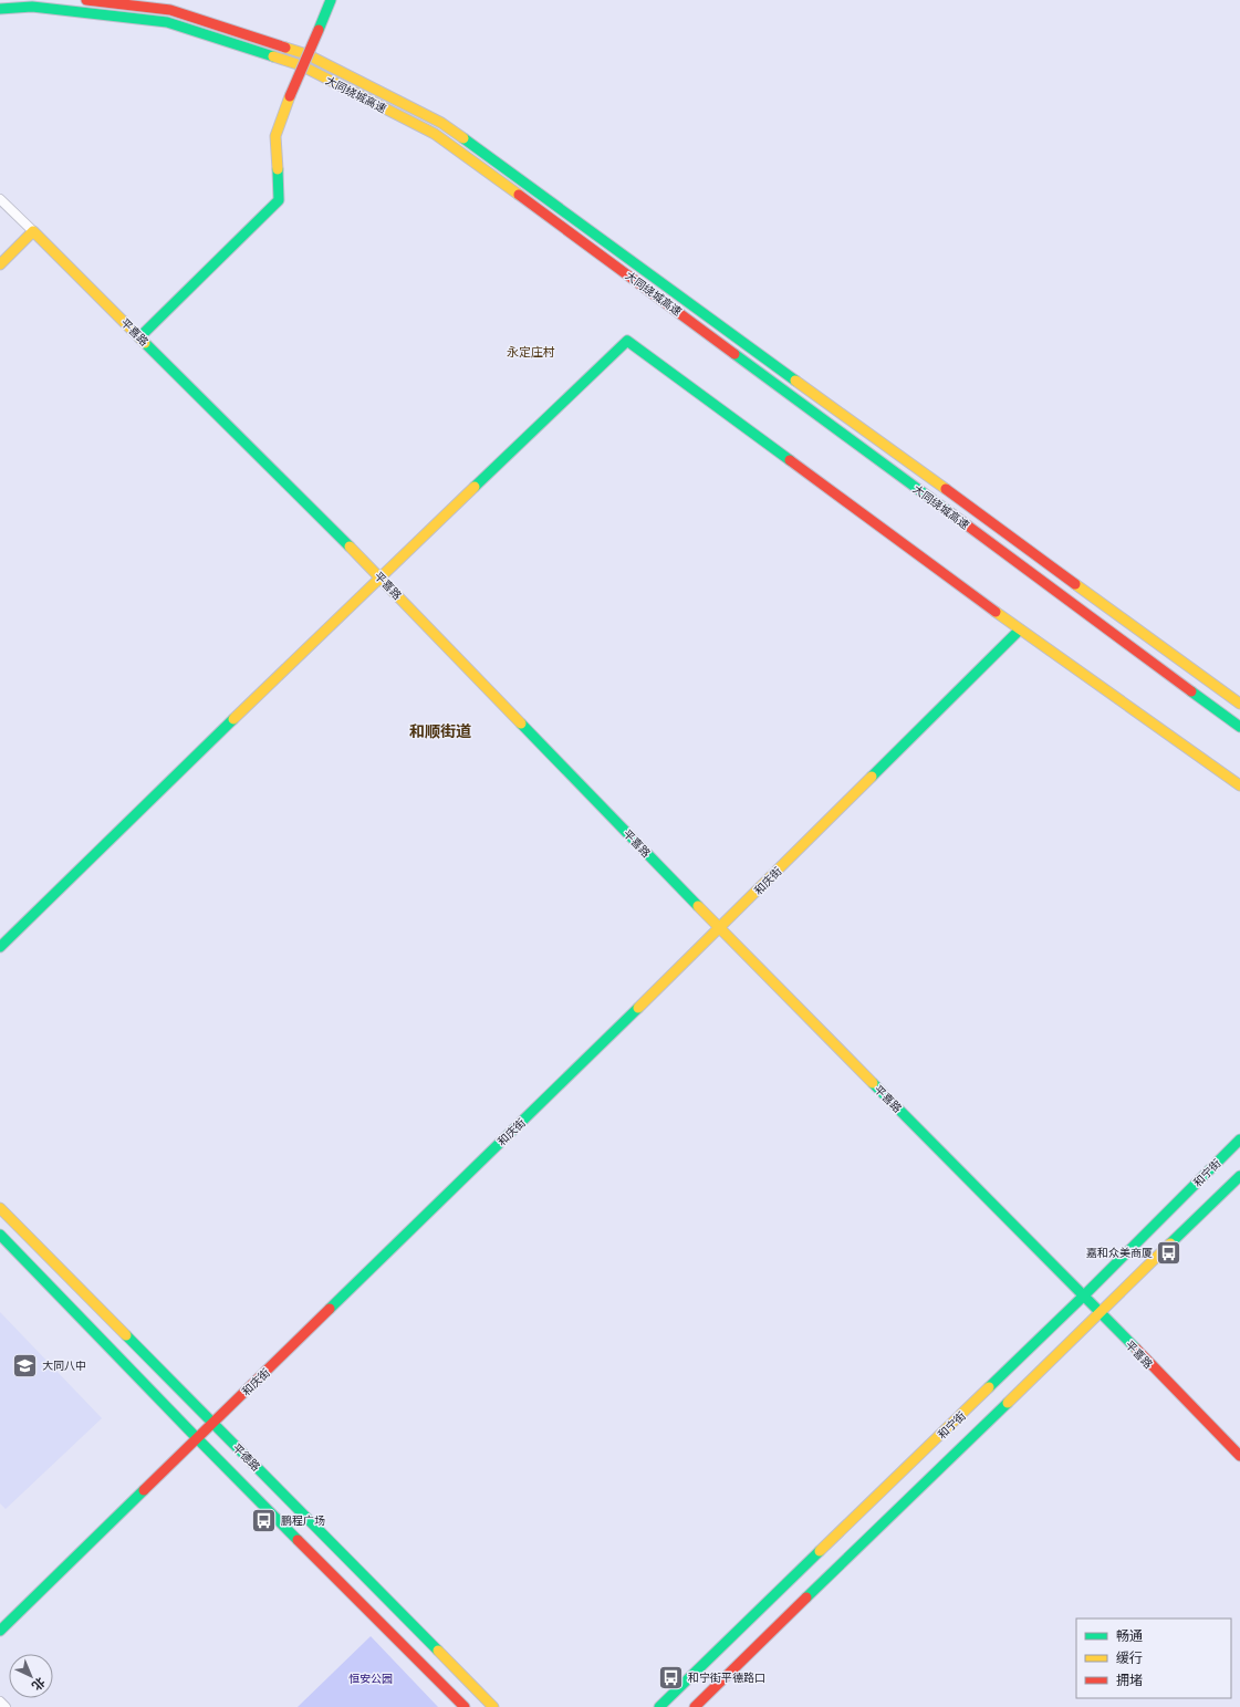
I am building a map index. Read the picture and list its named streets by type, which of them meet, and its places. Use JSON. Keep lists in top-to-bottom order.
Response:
{
  "streets": {
    "main road": [
      "大同绕城高速",
      "平喜路",
      "和庆街",
      "和宁街",
      "平德路"
    ]
  },
  "crossings": [
    ["平喜路", "和庆街"],
    ["平喜路", "和宁街"],
    ["和庆街", "平德路"]
  ],
  "districts": ["永定庄村", "和顺街道"],
  "parks": ["恒安公园"],
  "places": {
    "bus stop": ["嘉和众美商厦", "鹏程广场", "和宁街平德路口"],
    "school or university": ["大同八中"]
  },
  "legend": ["畅通", "缓行", "拥堵"],
  "north": "bottom right"
}
